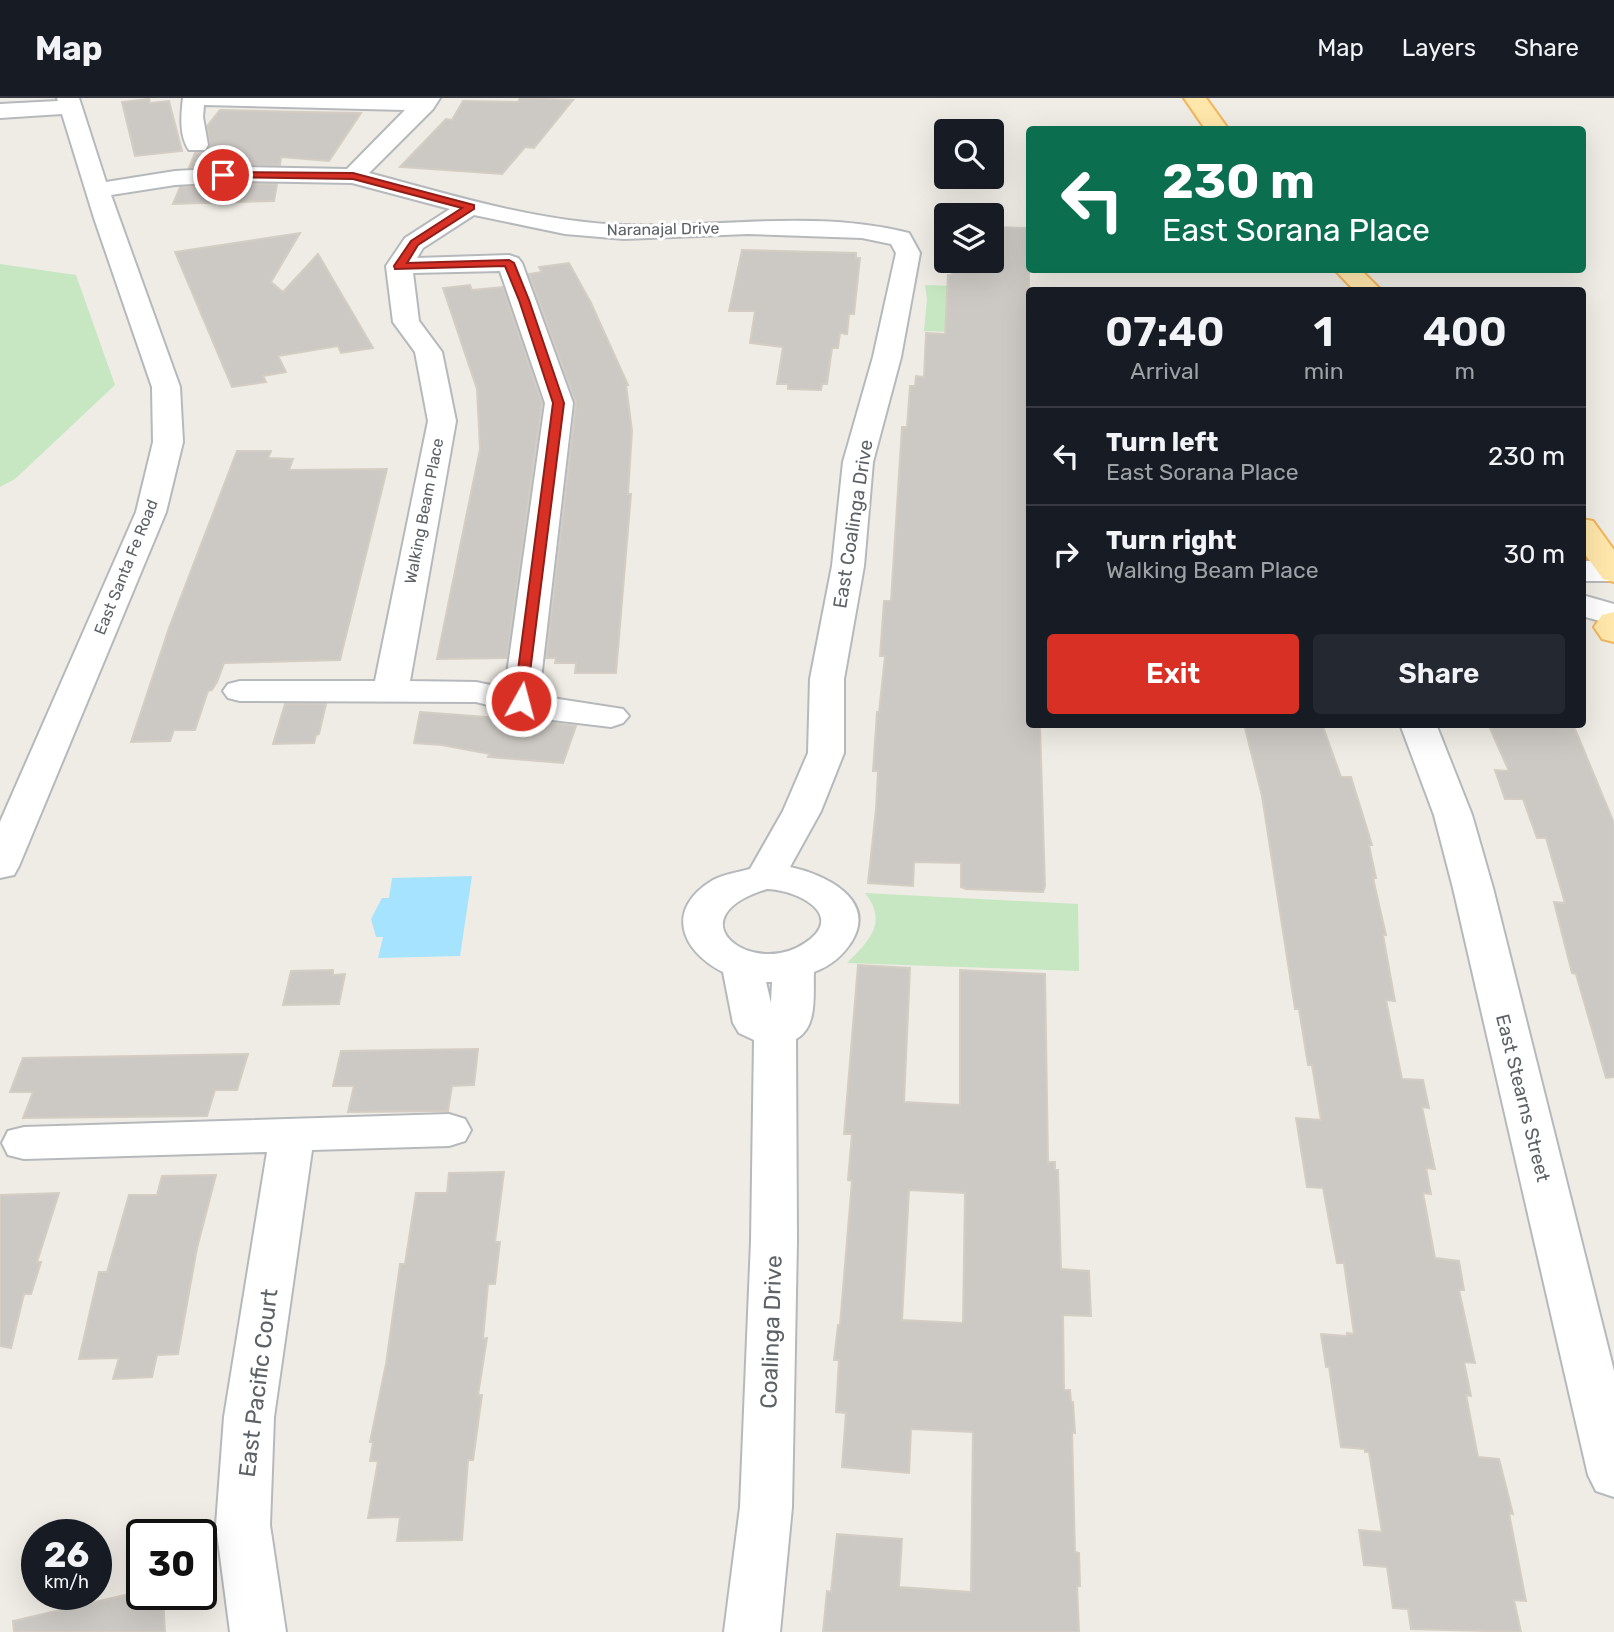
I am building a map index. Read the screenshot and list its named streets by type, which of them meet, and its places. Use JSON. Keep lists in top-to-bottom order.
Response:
{
  "streets": {
    "street": [
      "Naranajal Drive",
      "Walking Beam Place",
      "East Coalinga Drive",
      "East Santa Fe Road",
      "East Stearns Street",
      "Coalinga Drive",
      "East Pacific Court"
    ]
  },
  "crossings": [
    ["Naranajal Drive", "East Coalinga Drive"],
    ["Naranajal Drive", "East Santa Fe Road"]
  ],
  "page": {
    "header": "Map",
    "nav": ["Map", "Layers", "Share"],
    "turn": ["230 m", "East Sorana Place"],
    "eta": [
      "07:40",
      "Arrival",
      "1",
      "min",
      "400",
      "m"
    ],
    "list": [
      {
        "name": "Turn left",
        "note": "East Sorana Place",
        "value": "230 m"
      },
      {
        "name": "Turn right",
        "note": "Walking Beam Place",
        "value": "30 m"
      }
    ],
    "buttons": ["Exit", "Share"],
    "speed": "26 km/h",
    "limit": "30"
  }
}
